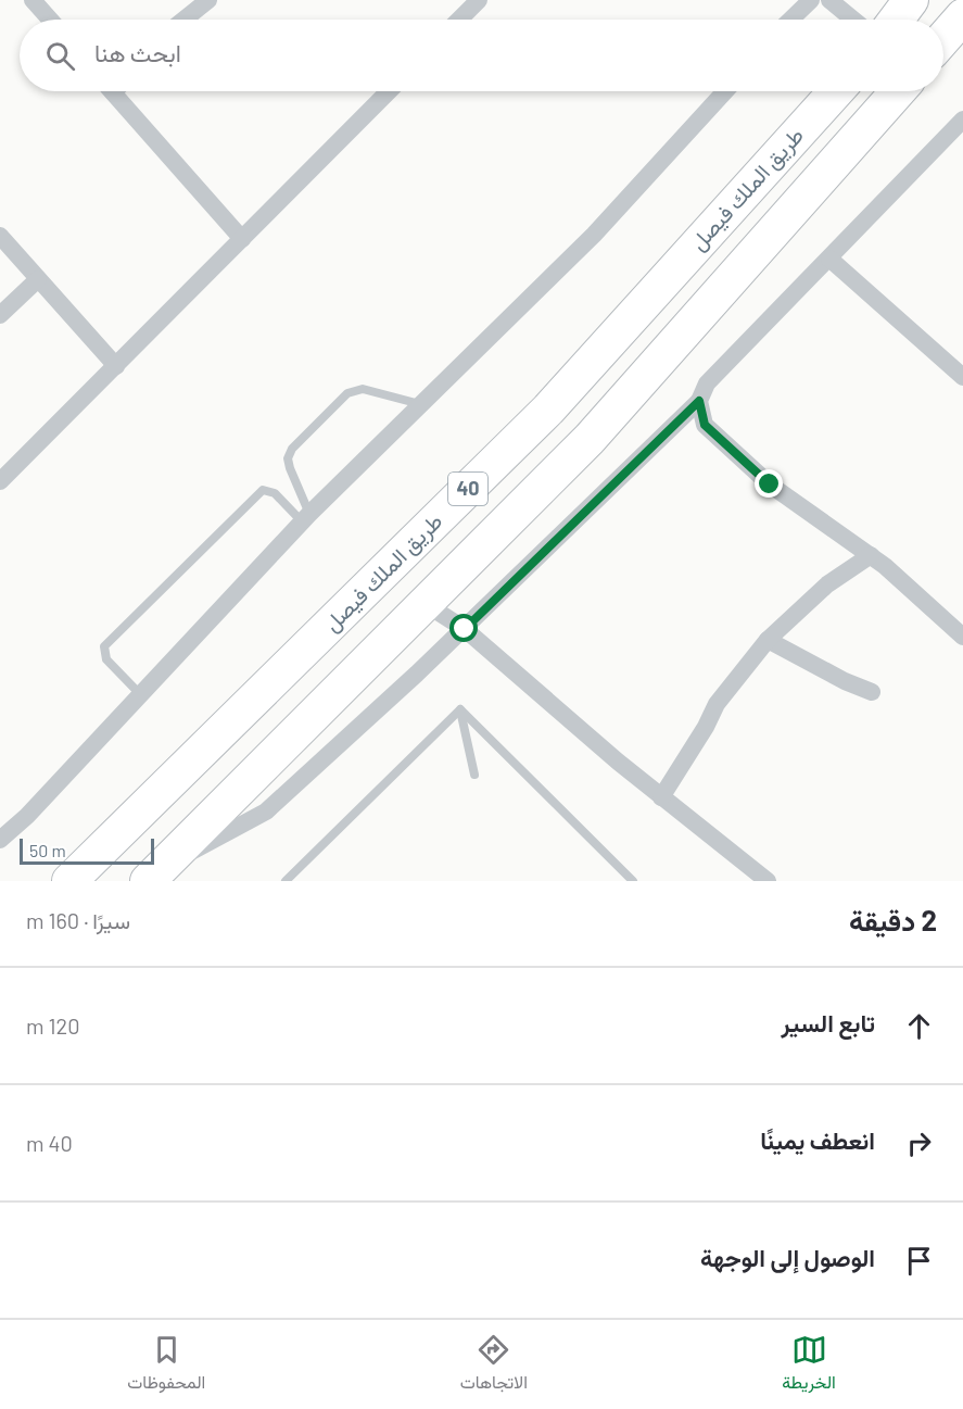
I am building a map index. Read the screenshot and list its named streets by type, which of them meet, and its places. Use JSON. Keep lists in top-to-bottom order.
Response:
{
  "streets": {
    "highway": ["طريق الملك فيصل", "40"]
  },
  "scale_bar": "50 m",
  "page": {
    "search": "ابحث هنا",
    "scale": "50 m",
    "heading": ["2 دقيقة", "سيرًا · 160 m"],
    "list": [
      ["تابع السير", "120 m"],
      ["انعطف يمينًا", "40 m"],
      "الوصول إلى الوجهة"
    ],
    "nav": ["الخريطة", "الاتجاهات", "المحفوظات"]
  }
}
